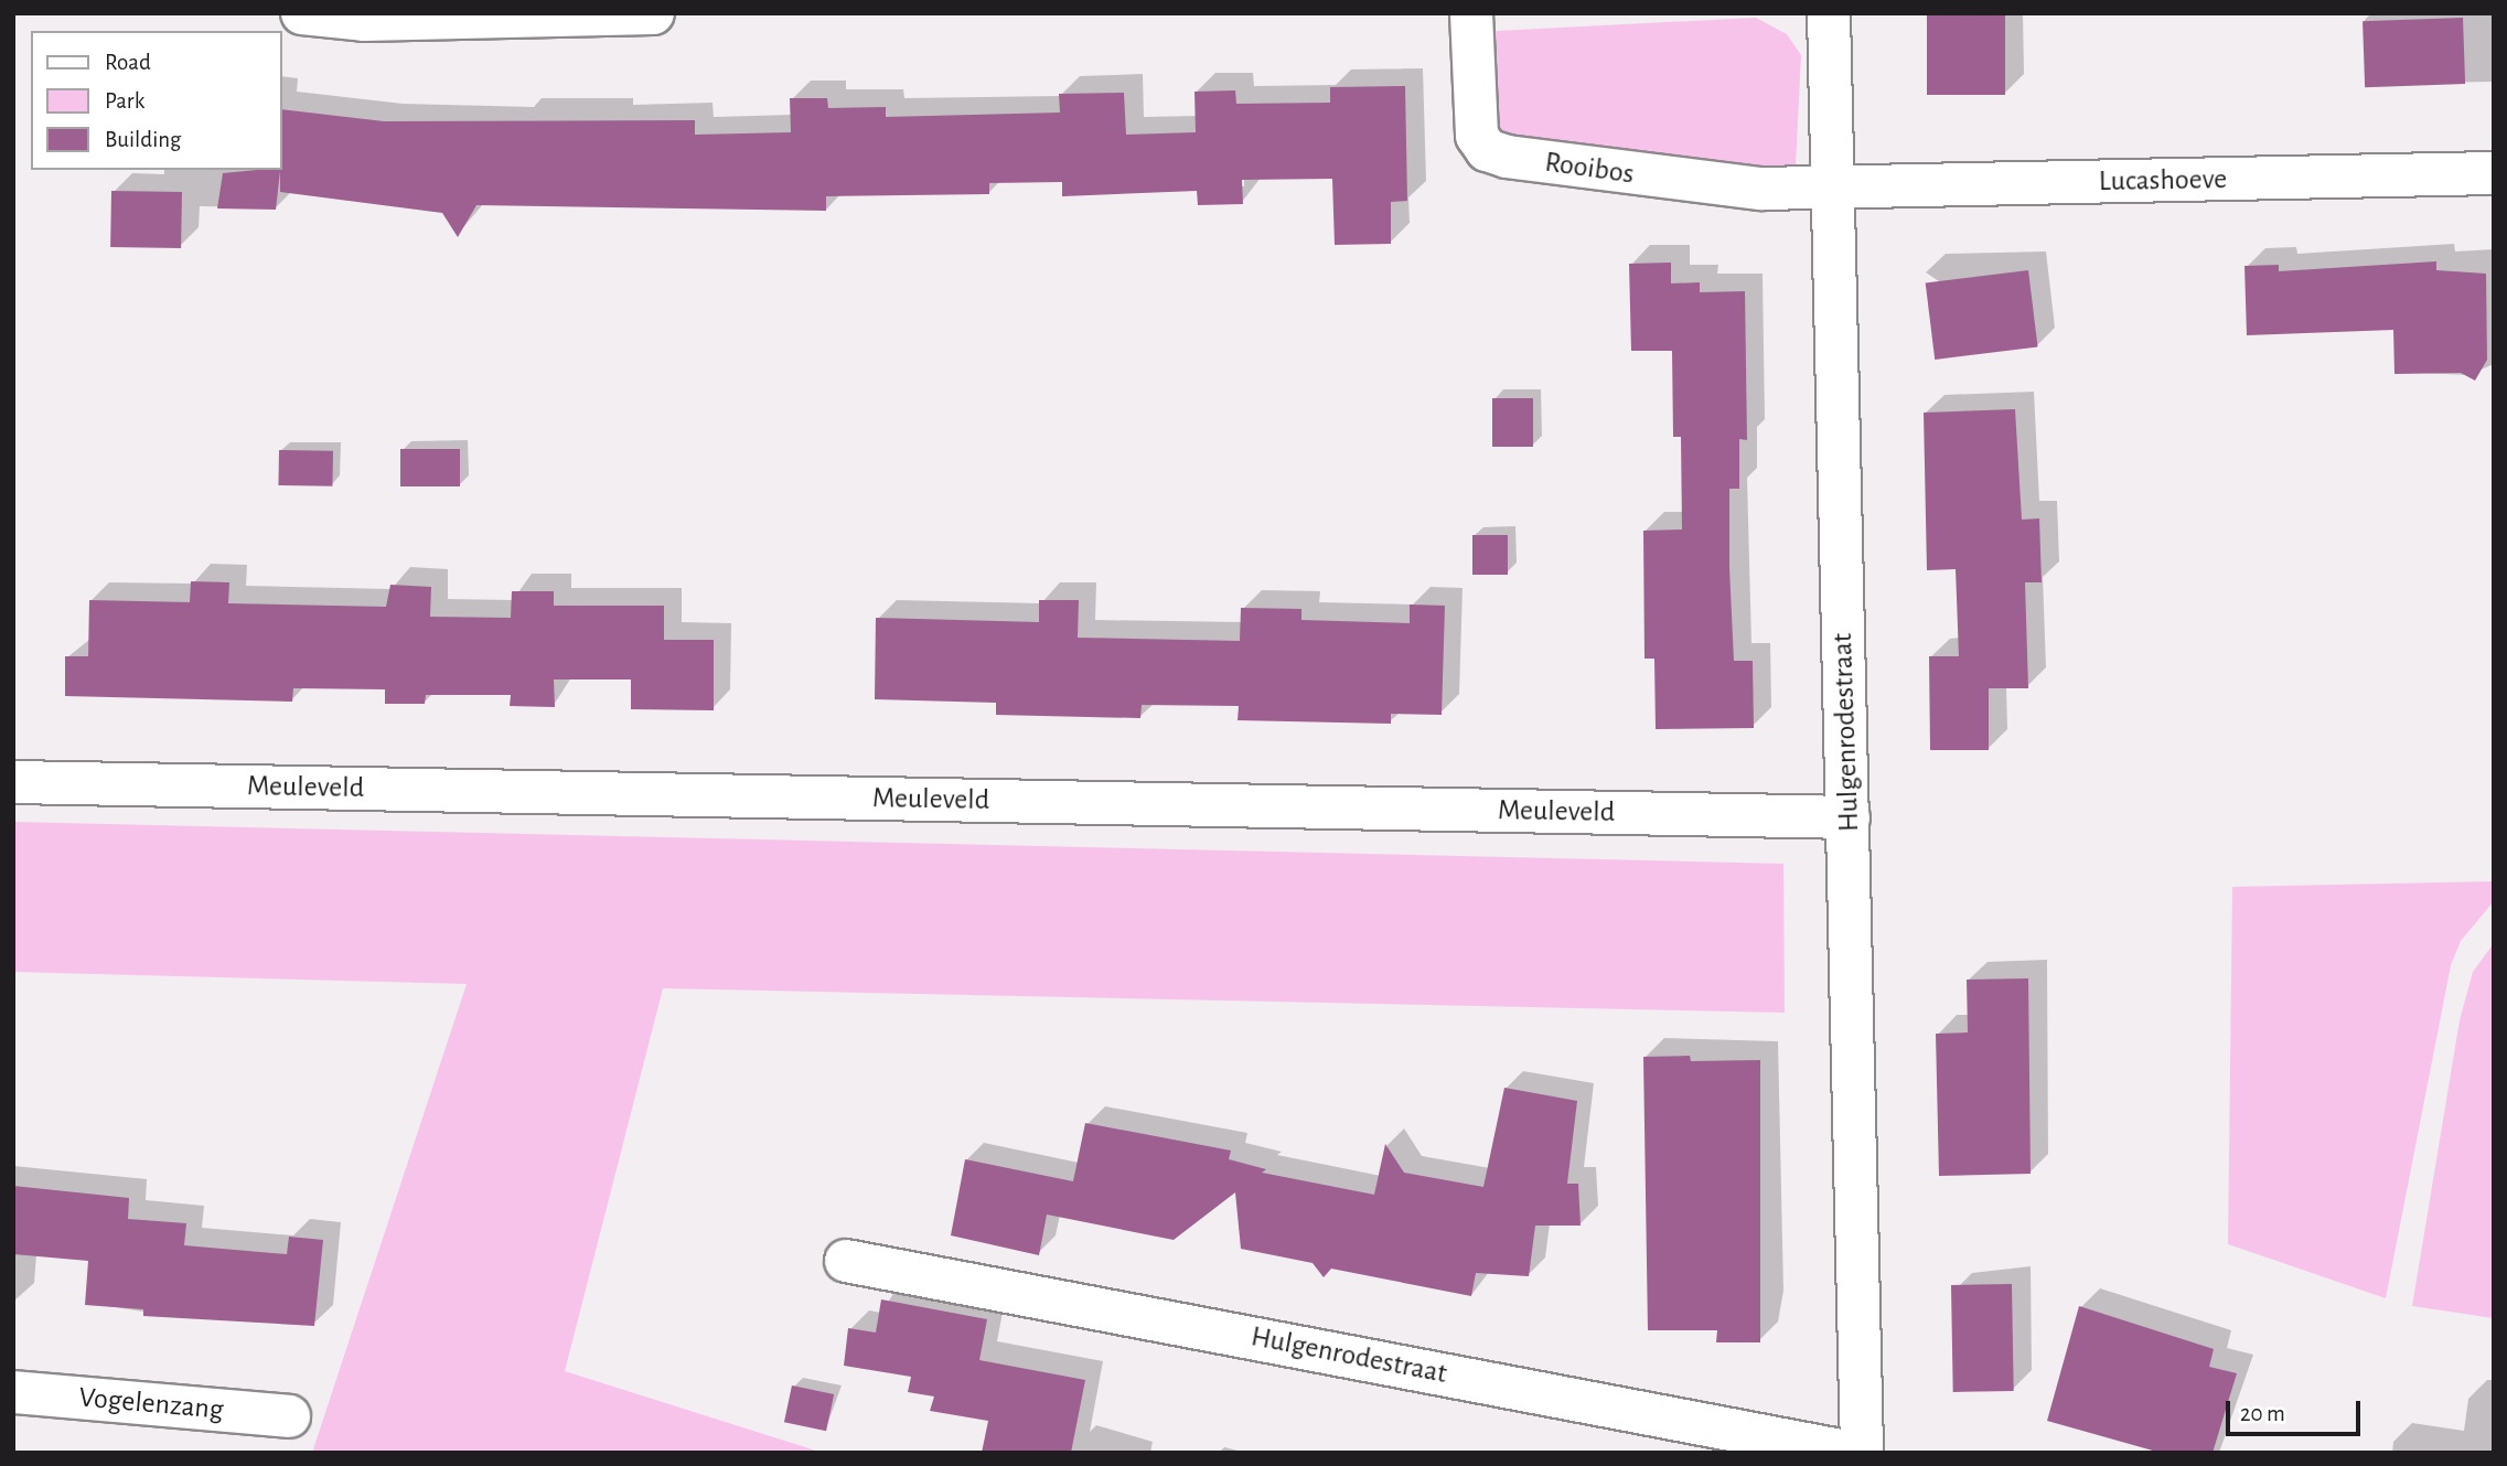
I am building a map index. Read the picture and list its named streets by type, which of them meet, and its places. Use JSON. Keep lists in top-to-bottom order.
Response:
{
  "streets": {
    "street": [
      "Rooibos",
      "Lucashoeve",
      "Hulgenrodestraat",
      "Meuleveld",
      "Vogelenzang"
    ]
  },
  "crossings": [
    ["Rooibos", "Lucashoeve"],
    ["Rooibos", "Hulgenrodestraat"],
    ["Lucashoeve", "Hulgenrodestraat"],
    ["Hulgenrodestraat", "Meuleveld"]
  ],
  "legend": ["Road", "Park", "Building"],
  "scale_bar": "20 m"
}
